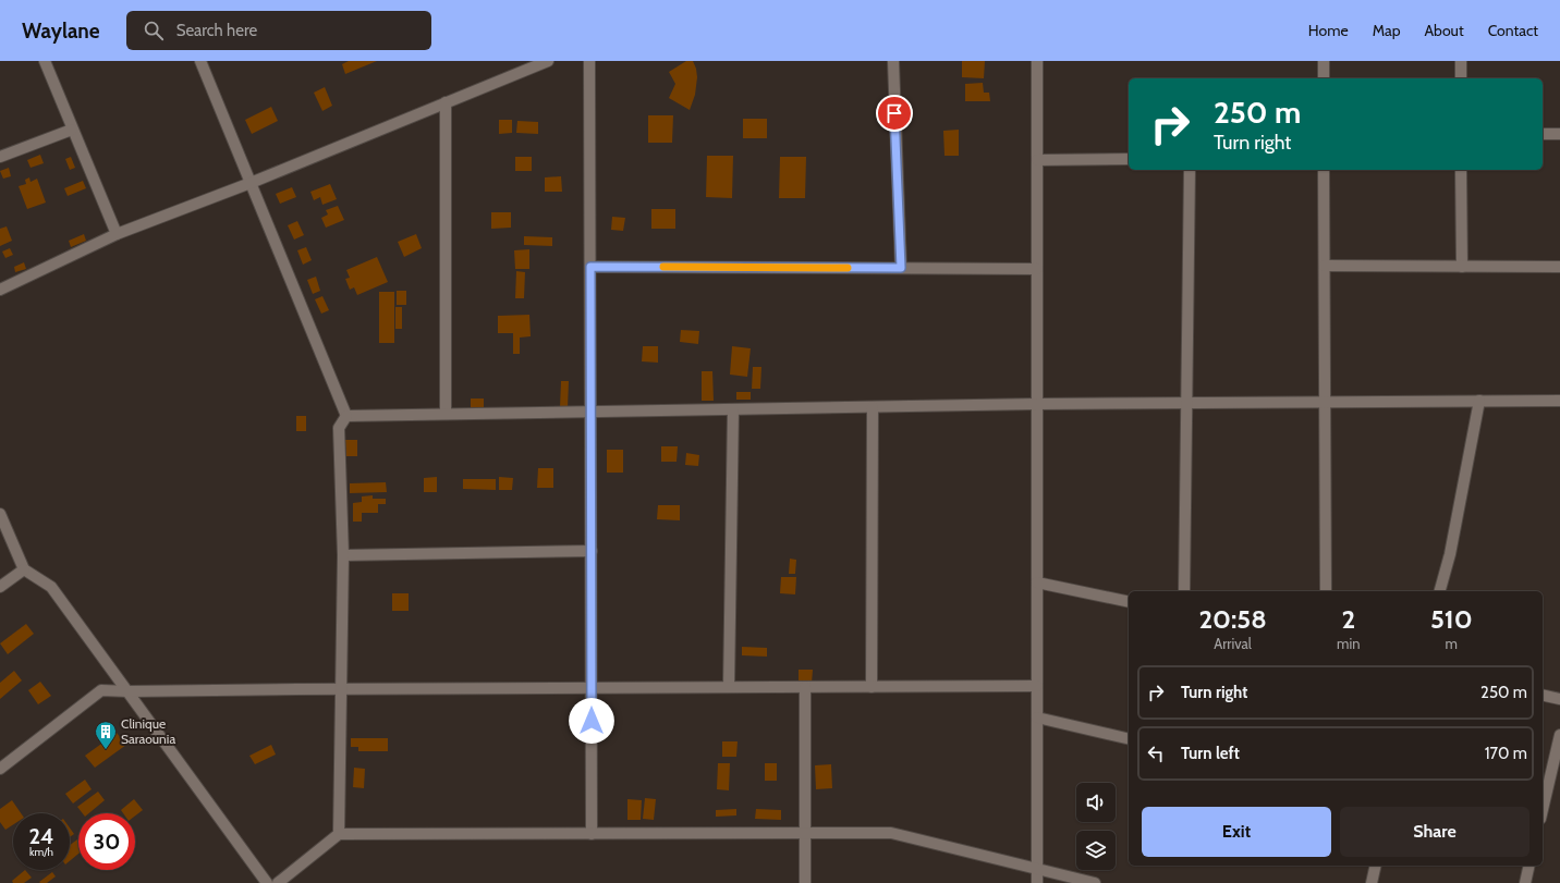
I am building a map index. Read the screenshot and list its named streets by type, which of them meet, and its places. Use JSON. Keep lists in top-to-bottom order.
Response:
{
  "places": {
    "building": ["Clinique Saraounia"]
  },
  "page": {
    "header": "Waylane",
    "search": "Search here",
    "nav": [
      "Home",
      "Map",
      "About",
      "Contact"
    ],
    "turn": ["250 m", "Turn right"],
    "eta": [
      "20:58",
      "Arrival",
      "2",
      "min",
      "510",
      "m"
    ],
    "list": [
      {
        "name": "Turn right",
        "value": "250 m"
      },
      {
        "name": "Turn left",
        "value": "170 m"
      }
    ],
    "buttons": ["Exit", "Share"],
    "speed": "24 km/h",
    "limit": "30"
  }
}
